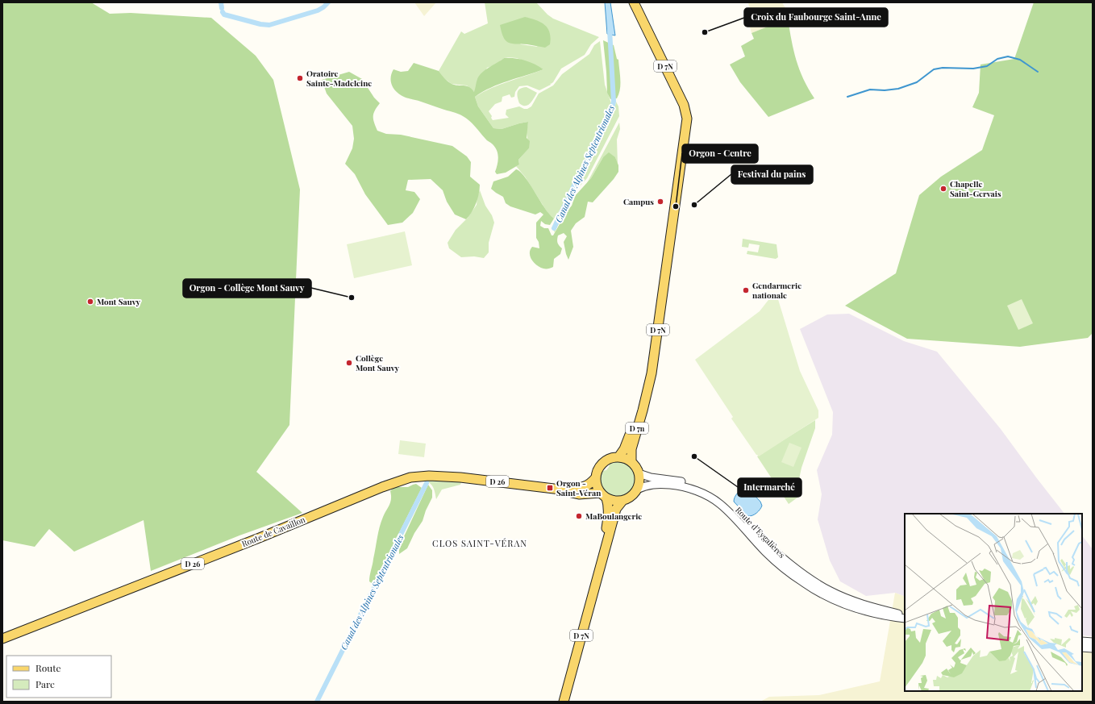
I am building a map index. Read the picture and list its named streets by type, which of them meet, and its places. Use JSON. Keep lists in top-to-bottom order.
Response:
{
  "streets": {
    "main road": [
      "D 7N",
      "D 7n",
      "D 26",
      "Route de Cavaillon"
    ],
    "street": ["Route d’Eygalières"]
  },
  "crossings": [
    ["D 7N", "D 7n"],
    ["D 7N", "Route de Cavaillon"],
    ["D 7N", "Route d’Eygalières"],
    ["D 7n", "Route de Cavaillon"],
    ["D 7n", "Route d’Eygalières"],
    ["Route de Cavaillon", "Route d’Eygalières"]
  ],
  "districts": ["CLOS SAINT-VÉRAN"],
  "water": ["Canal des Alpines Septentrionales"],
  "places": {
    "other": [
      "Croix du Faubourge Saint-Anne",
      "Oratoire Sainte-Madeleine",
      "Chapelle Saint-Gervais",
      "Campus",
      "Festival du pains",
      "Orgon - Centre",
      "Gendarmerie nationale",
      "Orgon - Collège Mont Sauvy",
      "Mont Sauvy",
      "Collège Mont Sauvy",
      "Intermarché",
      "MaBoulangerie"
    ],
    "transit": ["Orgon - Saint-Véran"]
  },
  "legend": ["Route", "Parc"]
}
